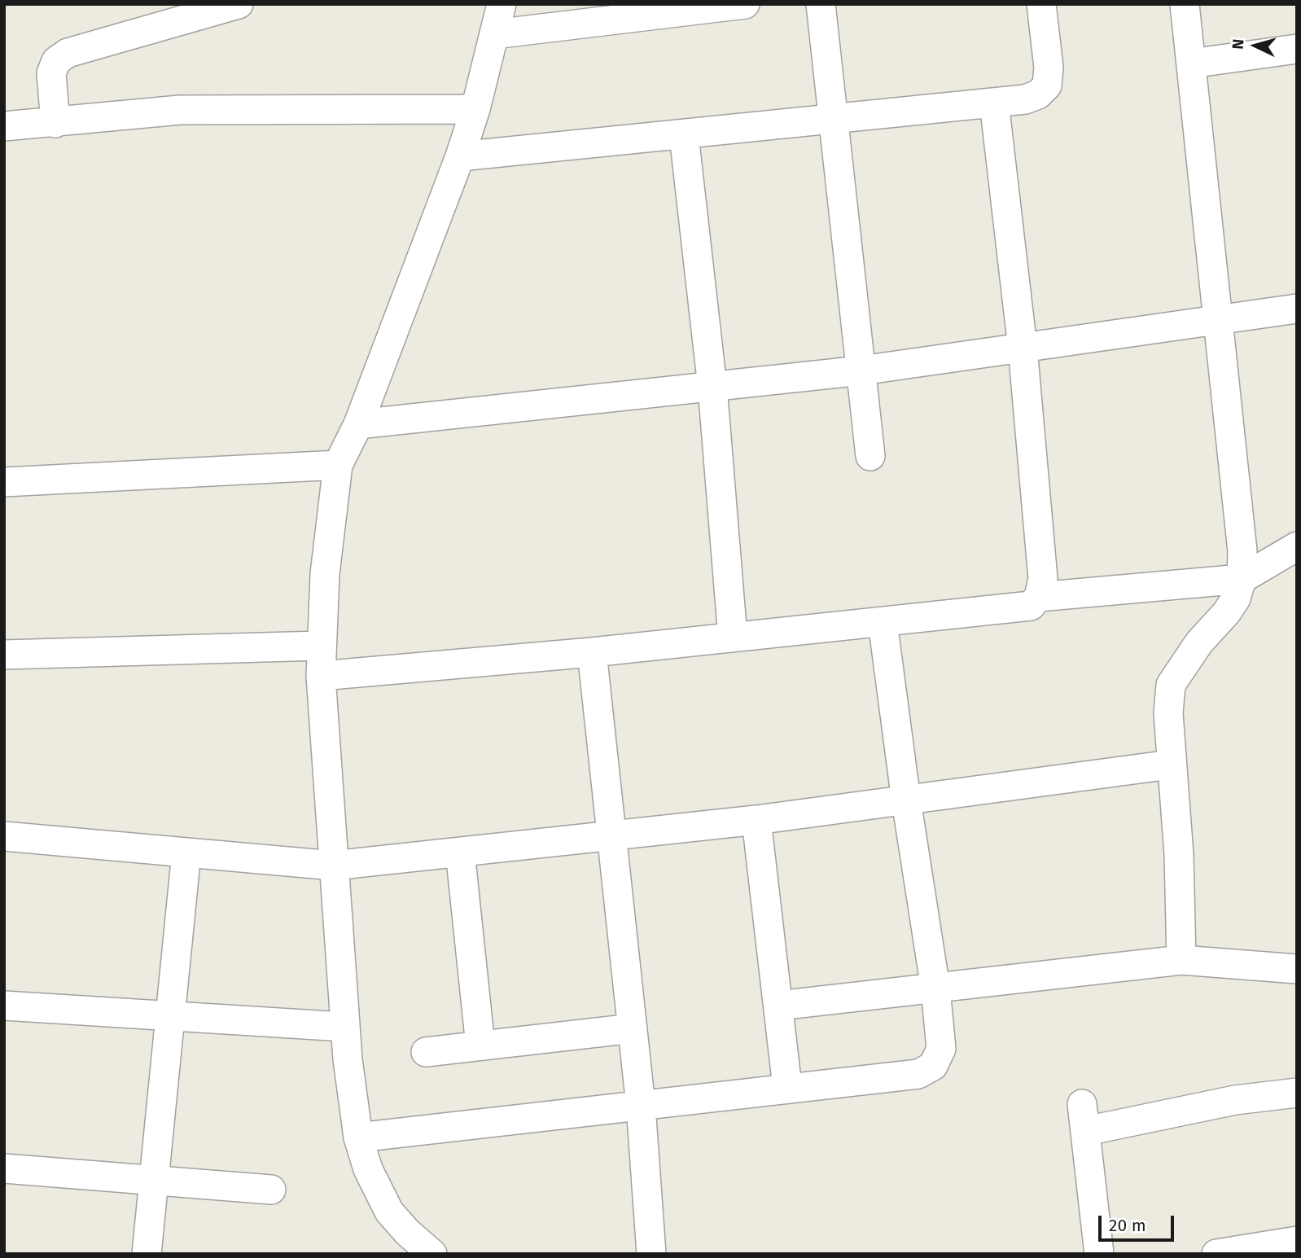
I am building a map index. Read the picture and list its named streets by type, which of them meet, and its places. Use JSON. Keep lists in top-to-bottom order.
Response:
{
  "scale_bar": "20 m",
  "north": "left"
}
